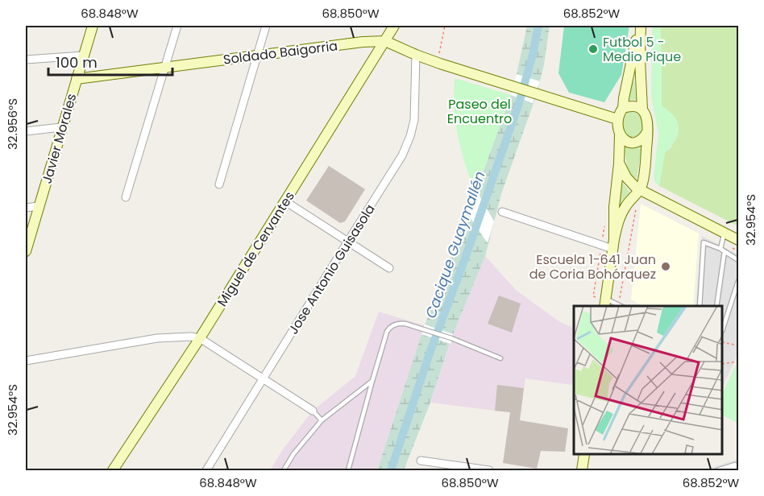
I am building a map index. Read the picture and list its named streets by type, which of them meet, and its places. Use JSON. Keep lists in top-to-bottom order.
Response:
{
  "streets": {
    "main road": ["Soldado Baigorria", "Javier Morales", "Miguel de Cervantes"],
    "street": ["Jose Antonio Guisasola"]
  },
  "crossings": [
    ["Soldado Baigorria", "Javier Morales"],
    ["Soldado Baigorria", "Miguel de Cervantes"],
    ["Soldado Baigorria", "Jose Antonio Guisasola"]
  ],
  "water": ["Cacique Guaymallén"],
  "parks": ["Paseo del Encuentro"],
  "places": ["Futbol 5 - Medio Pique", "Escuela 1-641 Juan de Coria Bohórquez"],
  "scale_bar": "100 m",
  "coordinates": [
    "68.848°W",
    "68.850°W",
    "68.852°W",
    "32.956°S",
    "32.954°S"
  ]
}
